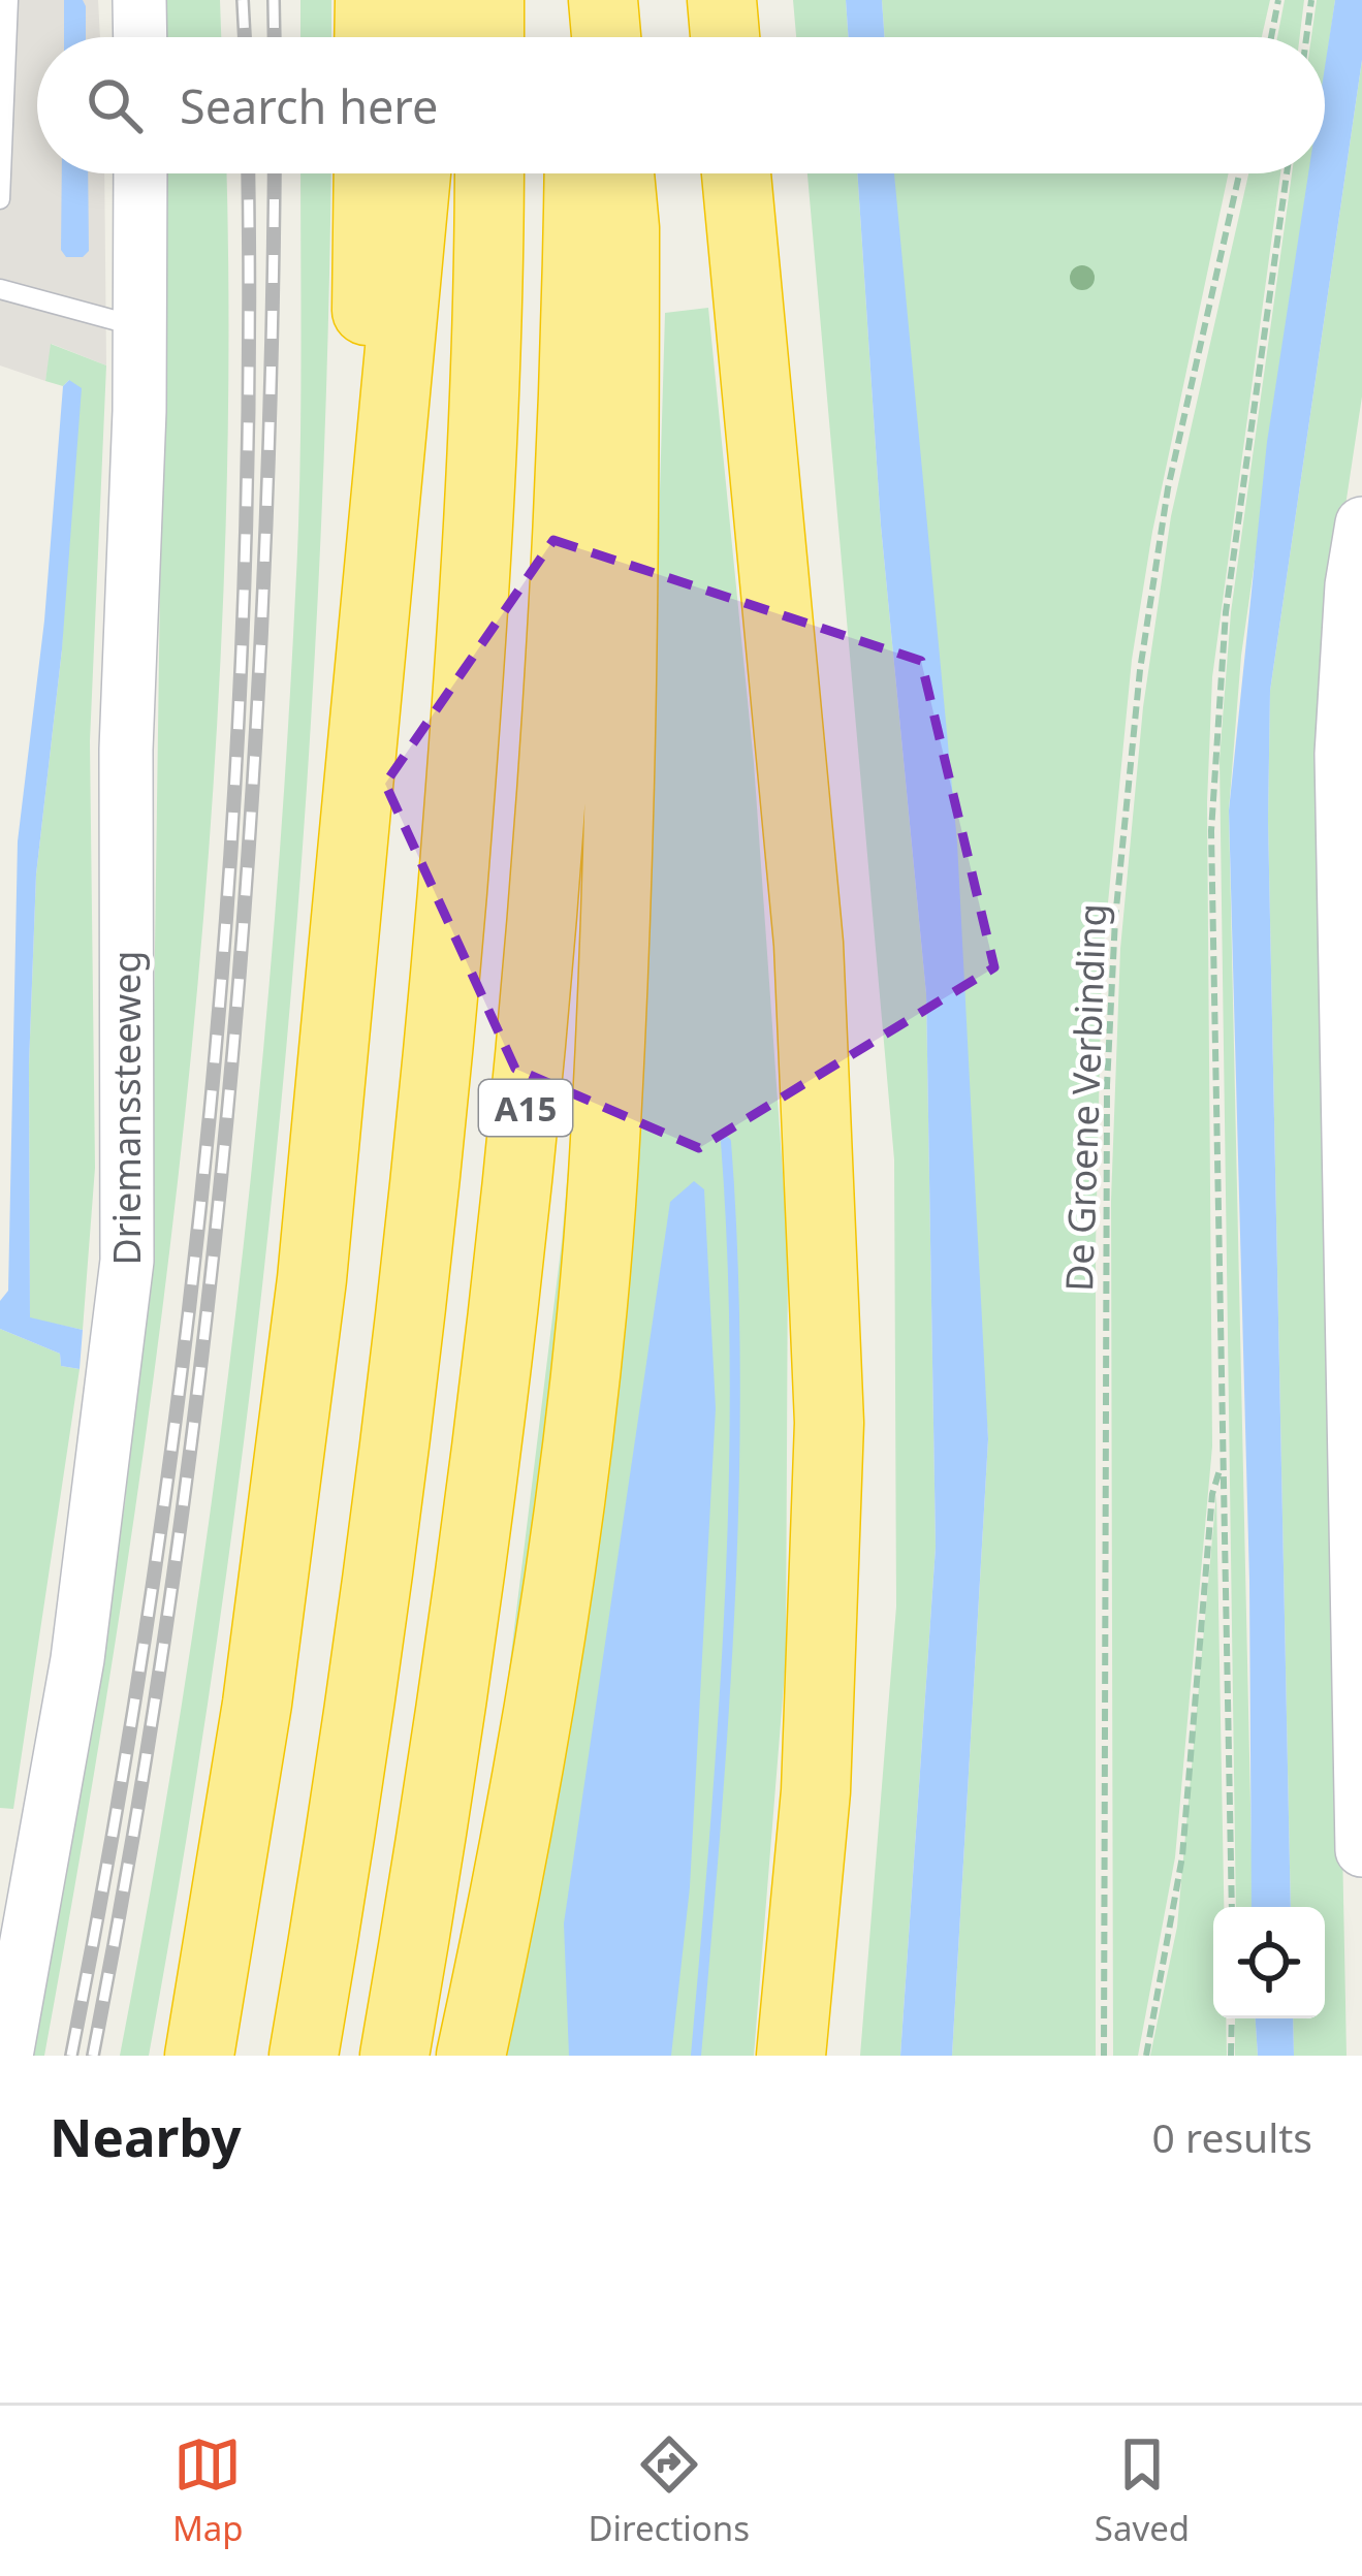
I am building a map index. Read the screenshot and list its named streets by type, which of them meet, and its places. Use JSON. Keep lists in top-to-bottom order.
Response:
{
  "streets": {
    "highway": ["A15"],
    "main road": ["Driemanssteeweg"],
    "path": ["De Groene Verbinding"]
  },
  "page": {
    "search": "Search here",
    "heading": ["Nearby", "0 results"],
    "nav": ["Map", "Directions", "Saved"]
  }
}
